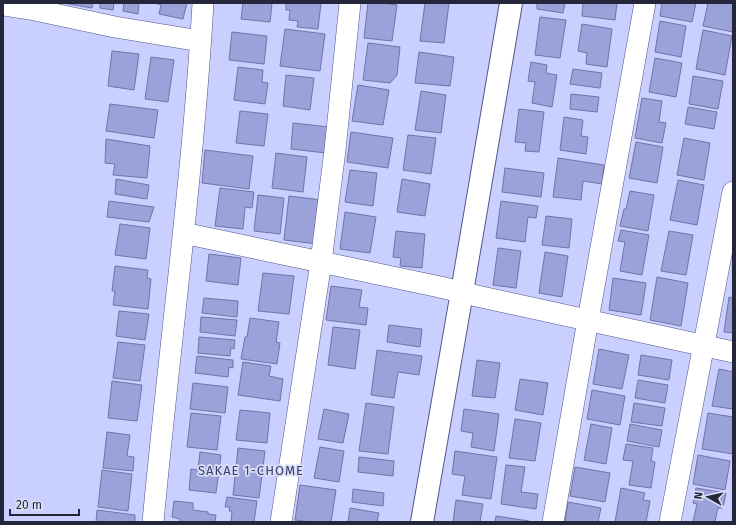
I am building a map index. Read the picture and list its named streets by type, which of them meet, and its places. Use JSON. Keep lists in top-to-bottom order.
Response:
{
  "districts": ["SAKAE 1-CHOME"],
  "scale_bar": "20 m",
  "north": "left"
}
